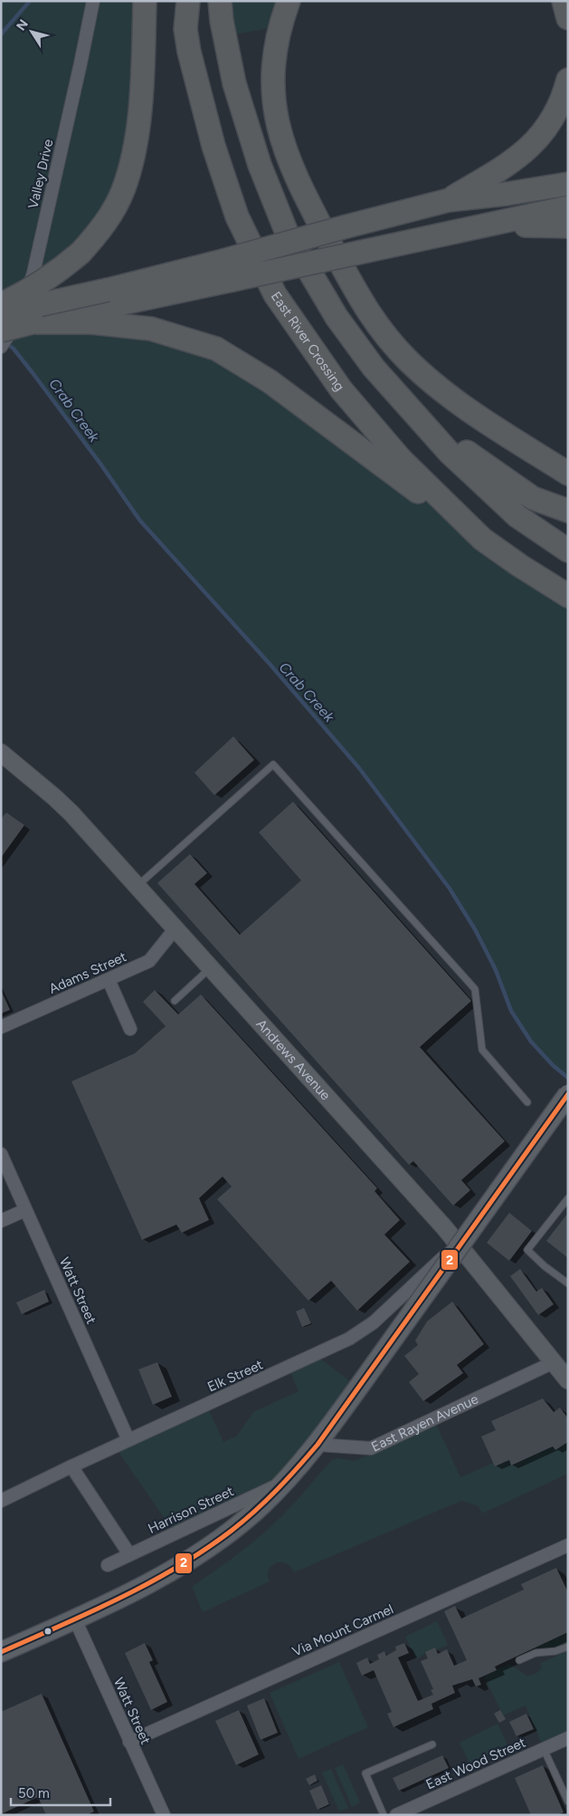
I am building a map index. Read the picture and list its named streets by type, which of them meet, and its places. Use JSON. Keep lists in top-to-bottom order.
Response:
{
  "streets": {
    "highway": ["East River Crossing"],
    "street": [
      "Valley Drive",
      "Adams Street",
      "Andrews Avenue",
      "Watt Street",
      "Elk Street",
      "East Rayen Avenue",
      "Harrison Street",
      "Via Mount Carmel",
      "East Wood Street"
    ]
  },
  "crossings": [
    ["Adams Street", "Andrews Avenue"],
    ["Andrews Avenue", "Elk Street"],
    ["Andrews Avenue", "East Rayen Avenue"],
    ["Watt Street", "Elk Street"],
    ["Watt Street", "Via Mount Carmel"]
  ],
  "water": ["Crab Creek"],
  "lines": ["transit line 2"],
  "scale_bar": "50 m",
  "north": "top left"
}
